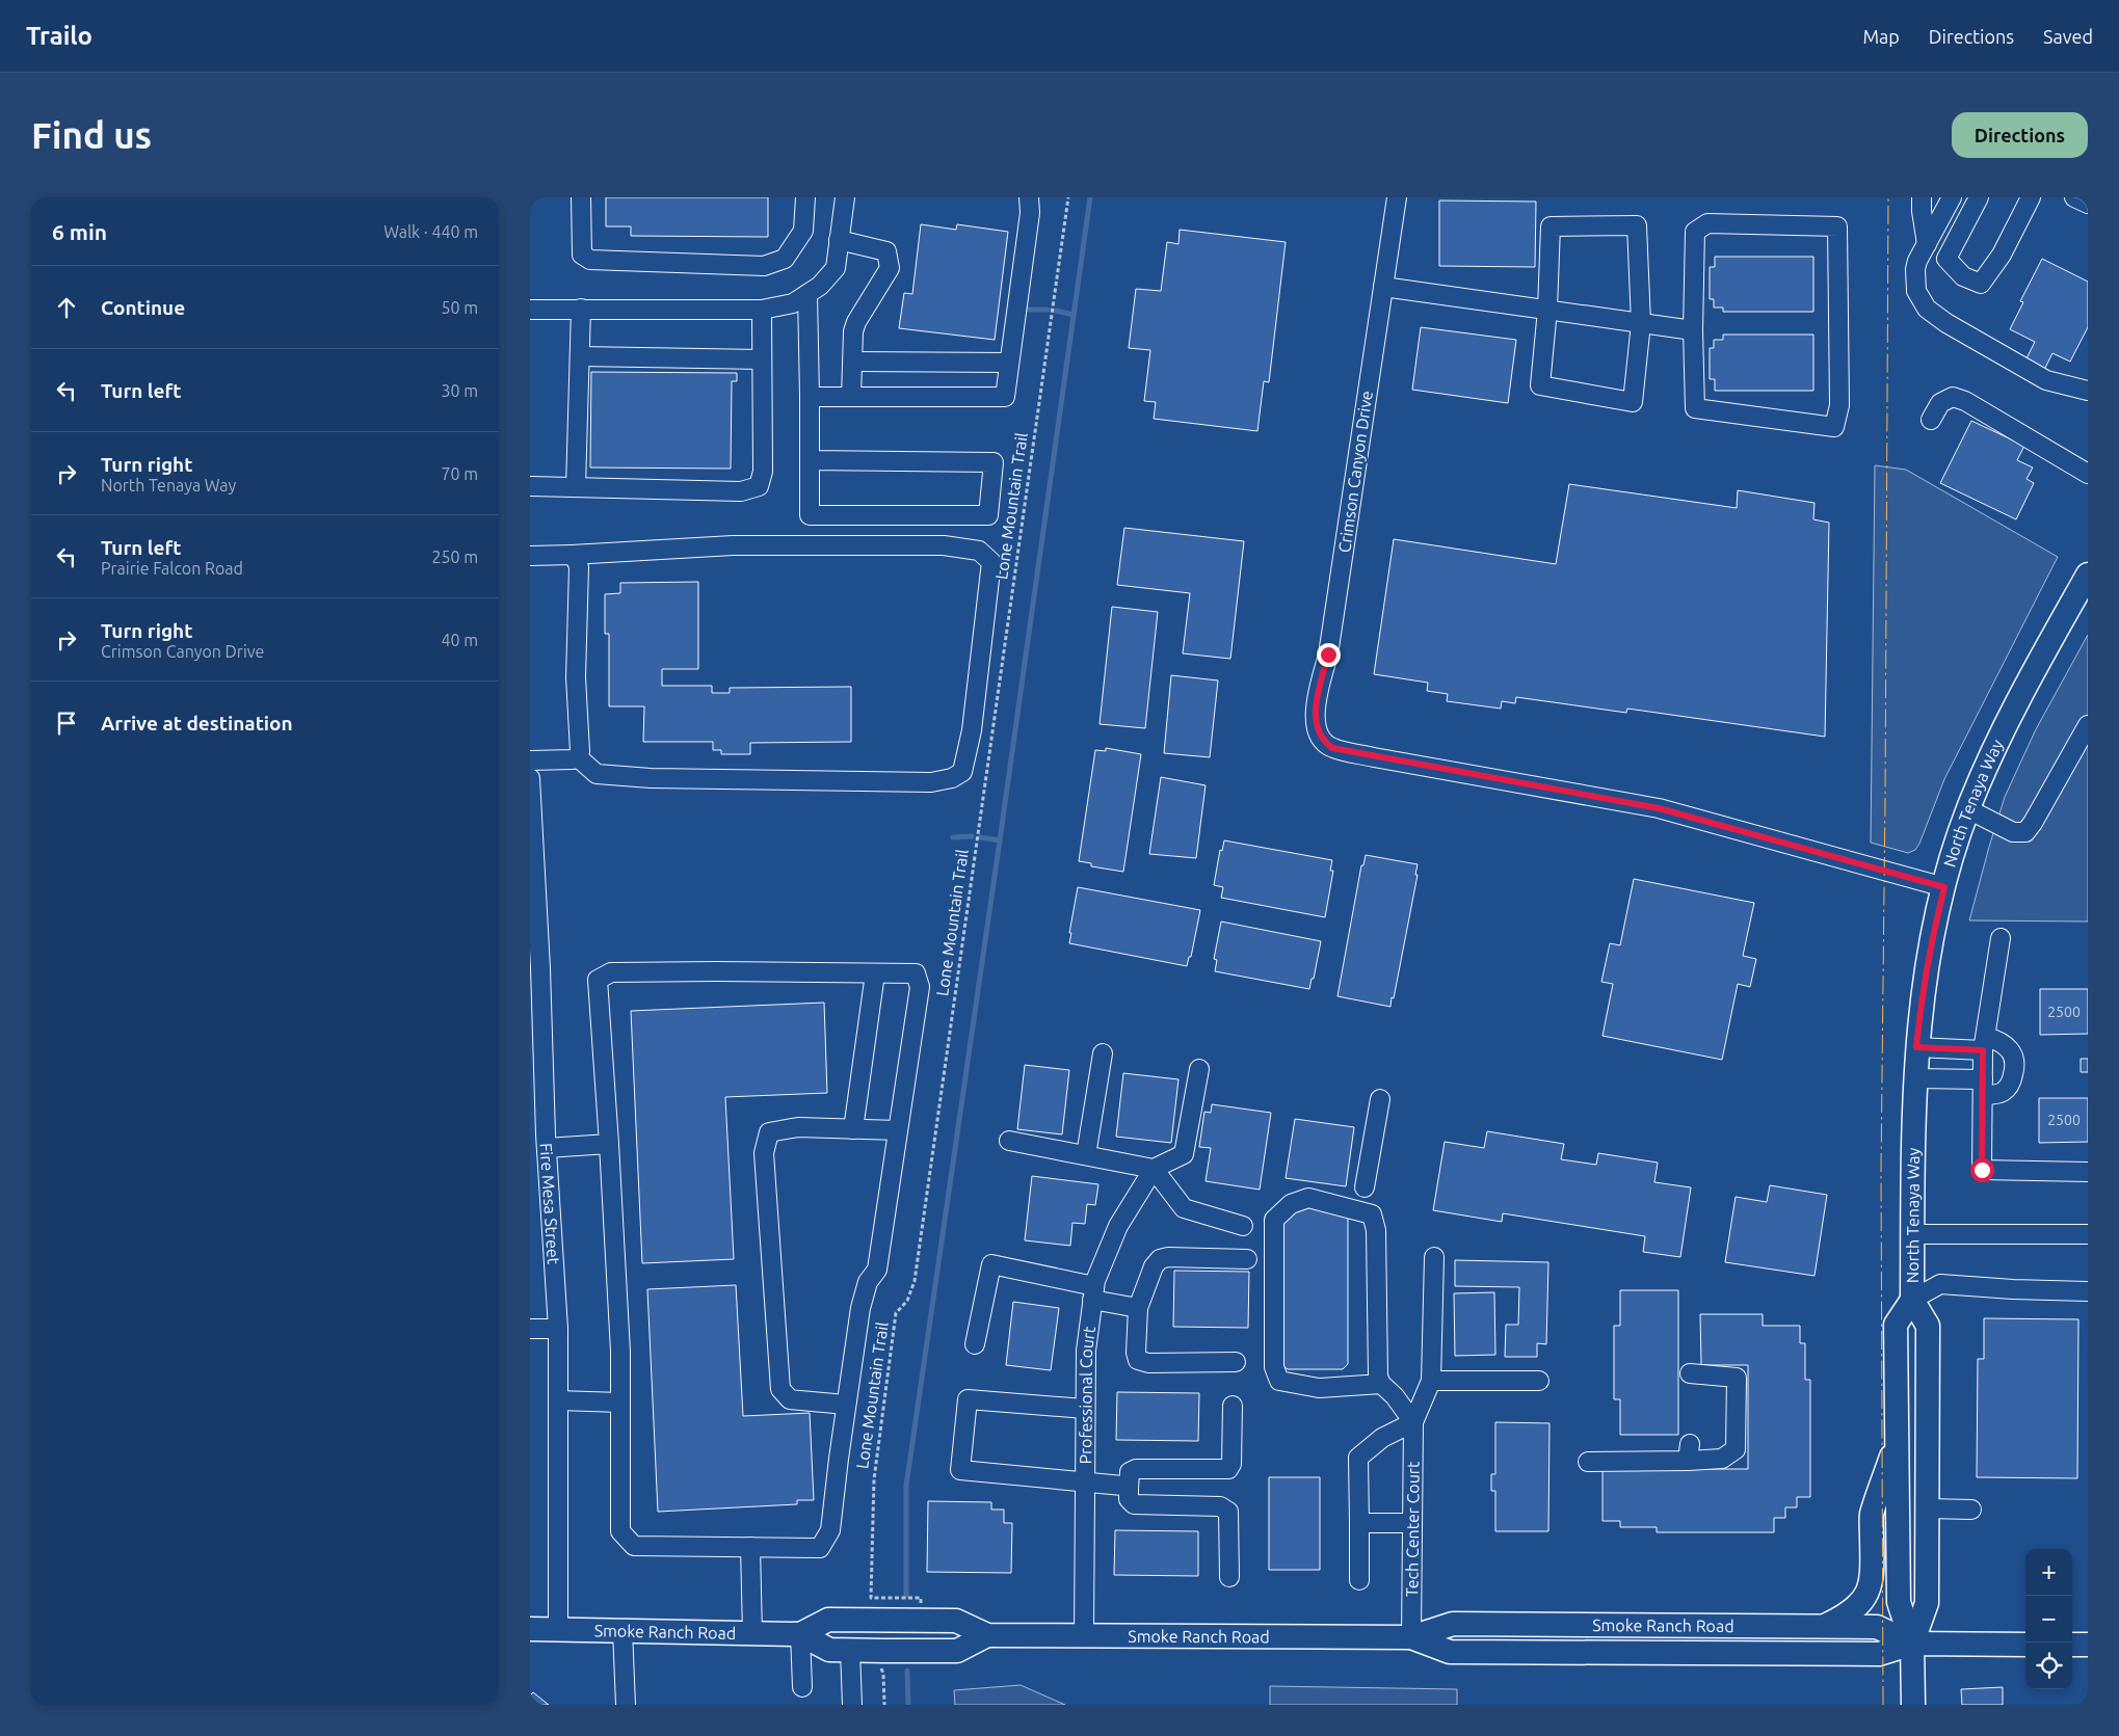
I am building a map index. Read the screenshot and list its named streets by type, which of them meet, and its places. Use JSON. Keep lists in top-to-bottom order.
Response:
{
  "streets": {
    "main road": ["North Tenaya Way", "Smoke Ranch Road"],
    "street": [
      "Crimson Canyon Drive",
      "Fire Mesa Street",
      "Professional Court",
      "Tech Center Court"
    ],
    "path": ["Lone Mountain Trail"]
  },
  "crossings": [
    ["Crimson Canyon Drive", "North Tenaya Way"],
    ["North Tenaya Way", "Smoke Ranch Road"],
    ["Fire Mesa Street", "Smoke Ranch Road"],
    ["Professional Court", "Smoke Ranch Road"],
    ["Tech Center Court", "Smoke Ranch Road"]
  ],
  "house_numbers": ["2500", "2500"],
  "page": {
    "header": "Trailo",
    "nav": ["Map", "Directions", "Saved"],
    "buttons": "Directions",
    "title": "Find us",
    "heading": ["6 min", "Walk · 440 m"],
    "list": [
      ["Continue", "50 m"],
      ["Turn left", "30 m"],
      ["Turn right", "North Tenaya Way", "70 m"],
      ["Turn left", "Prairie Falcon Road", "250 m"],
      ["Turn right", "Crimson Canyon Drive", "40 m"],
      "Arrive at destination"
    ],
    "map_buttons": ["+", "−"]
  }
}
